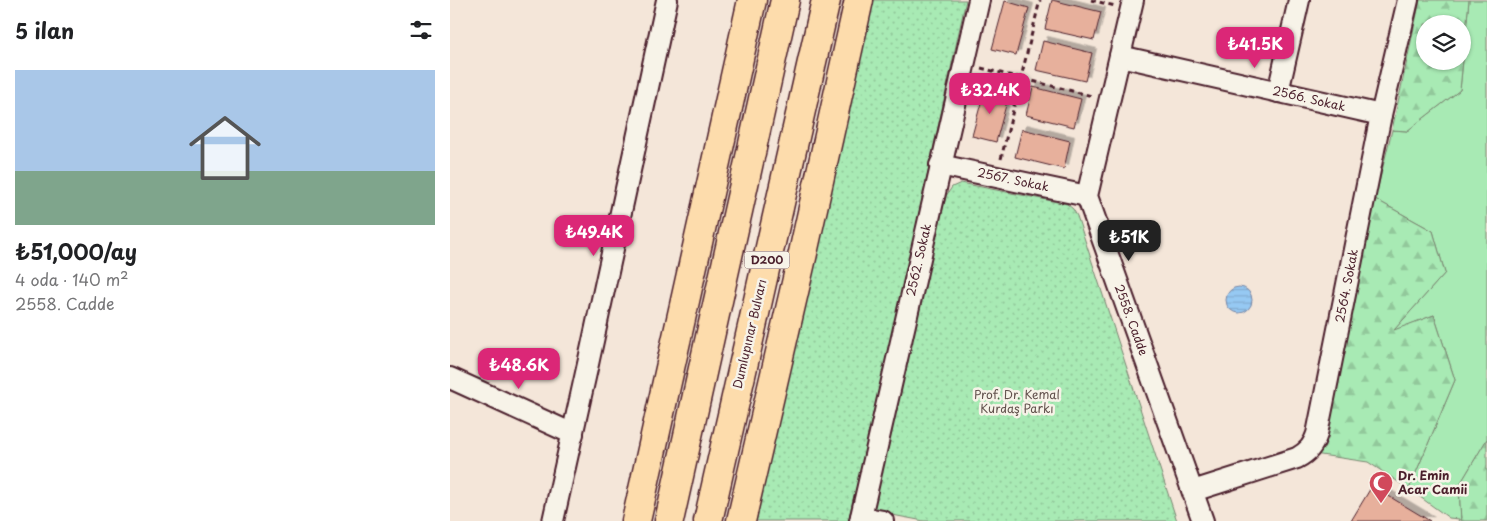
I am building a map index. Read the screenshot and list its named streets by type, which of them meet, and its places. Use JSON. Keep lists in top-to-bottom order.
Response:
{
  "streets": {
    "highway": ["D200", "Dumlupınar Bulvarı"],
    "street": [
      "2566. Sokak",
      "2567. Sokak",
      "2562. Sokak",
      "2564. Sokak",
      "2558. Cadde"
    ]
  },
  "crossings": [
    ["2566. Sokak", "2564. Sokak"],
    ["2567. Sokak", "2562. Sokak"],
    ["2567. Sokak", "2558. Cadde"],
    ["2564. Sokak", "2558. Cadde"]
  ],
  "parks": ["Prof. Dr. Kemal Kurdaş Parkı"],
  "places": {
    "mosque": ["Dr. Emin Acar Camii"]
  },
  "page": {
    "heading": "5 ilan",
    "price": [
      "₺41.5K",
      "₺32.4K",
      "₺49.4K",
      "₺51K",
      "₺48.6K"
    ],
    "list": [
      {
        "name": "₺51,000/ay",
        "note": "4 oda · 140 m² · 2558. Cadde"
      }
    ]
  }
}
